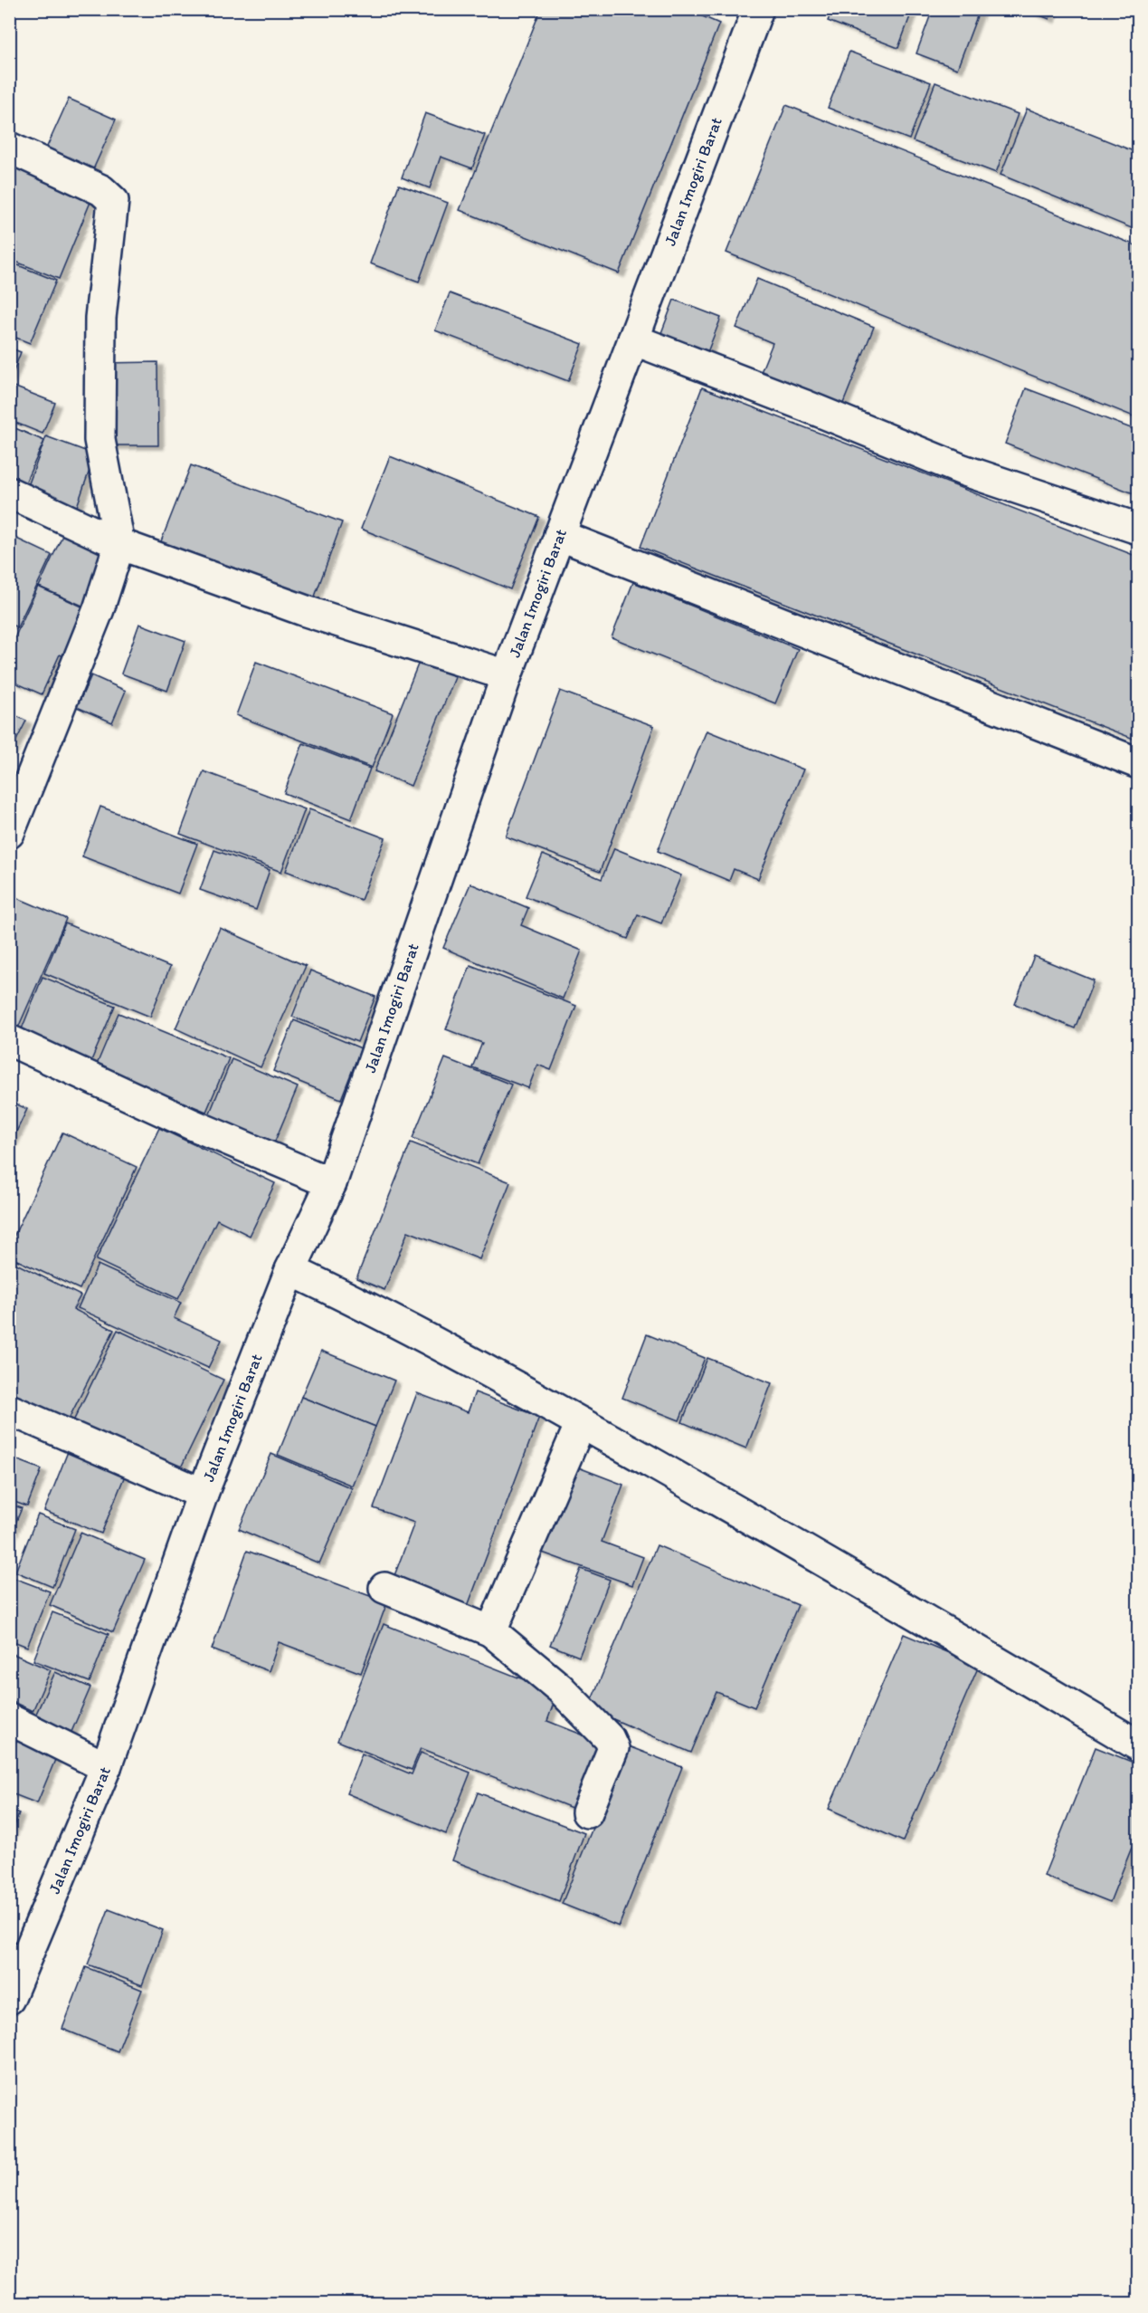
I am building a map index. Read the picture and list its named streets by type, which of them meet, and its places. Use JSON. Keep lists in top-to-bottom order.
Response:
{
  "streets": {
    "street": ["Jalan Imogiri Barat"]
  }
}
